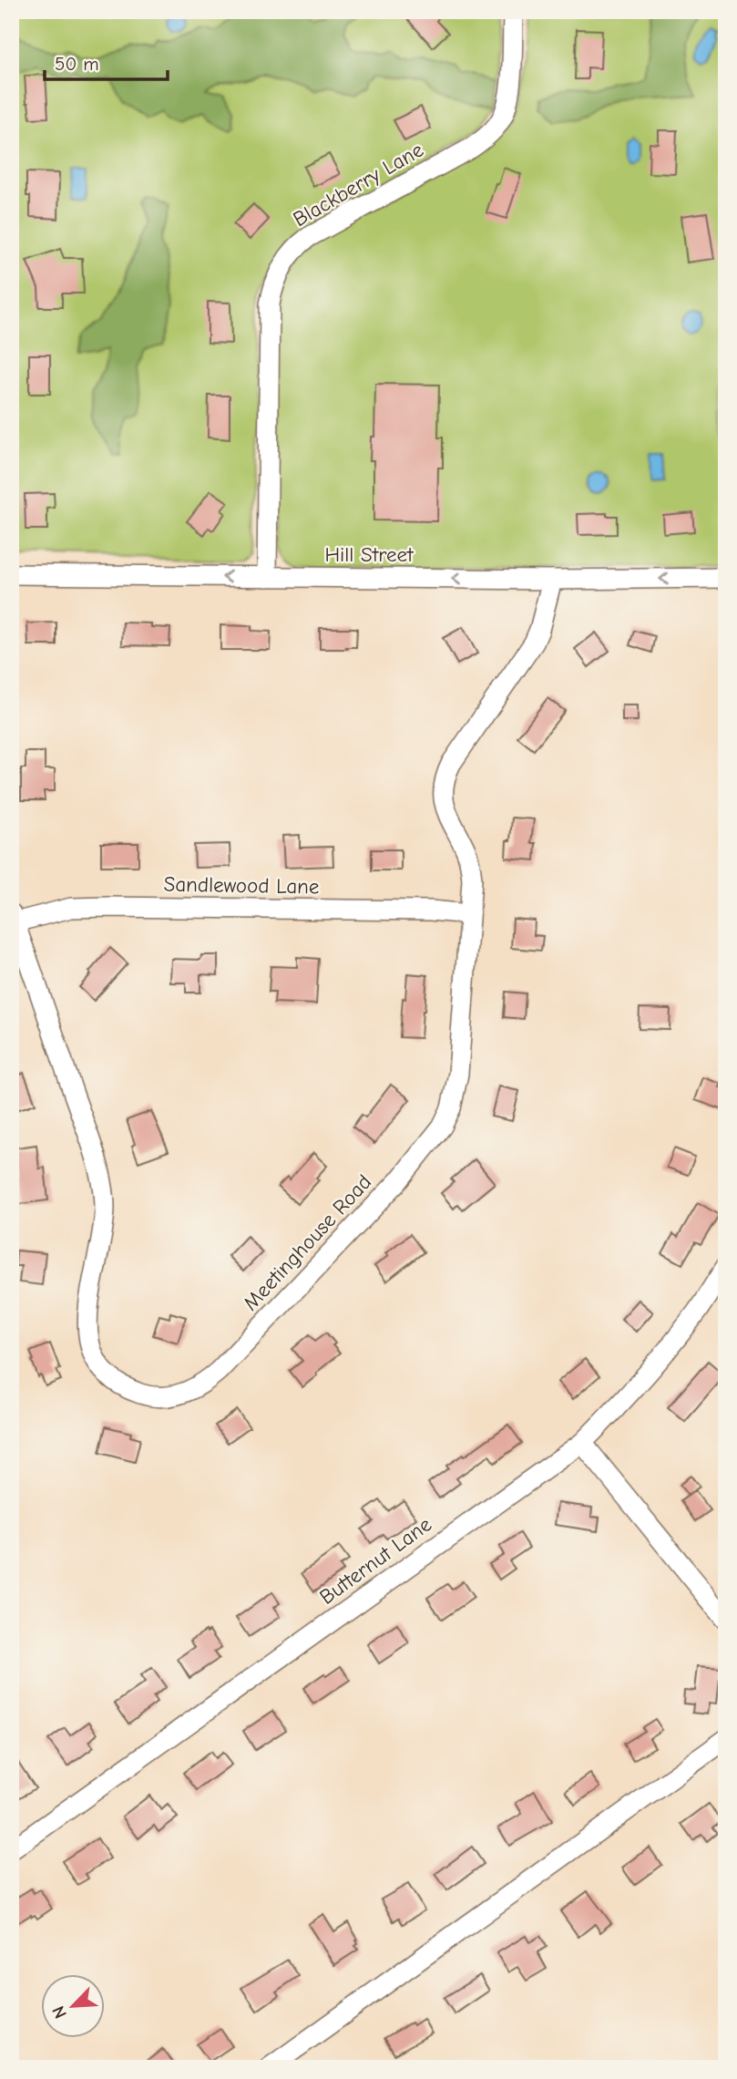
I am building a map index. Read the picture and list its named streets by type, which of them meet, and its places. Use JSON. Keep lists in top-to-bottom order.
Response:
{
  "streets": {
    "street": [
      "Blackberry Lane",
      "Hill Street",
      "Sandlewood Lane",
      "Meetinghouse Road",
      "Butternut Lane"
    ]
  },
  "crossings": [
    ["Blackberry Lane", "Hill Street"],
    ["Hill Street", "Meetinghouse Road"],
    ["Sandlewood Lane", "Meetinghouse Road"]
  ],
  "one_way": ["Hill Street"],
  "scale_bar": "50 m",
  "north": "bottom left"
}
